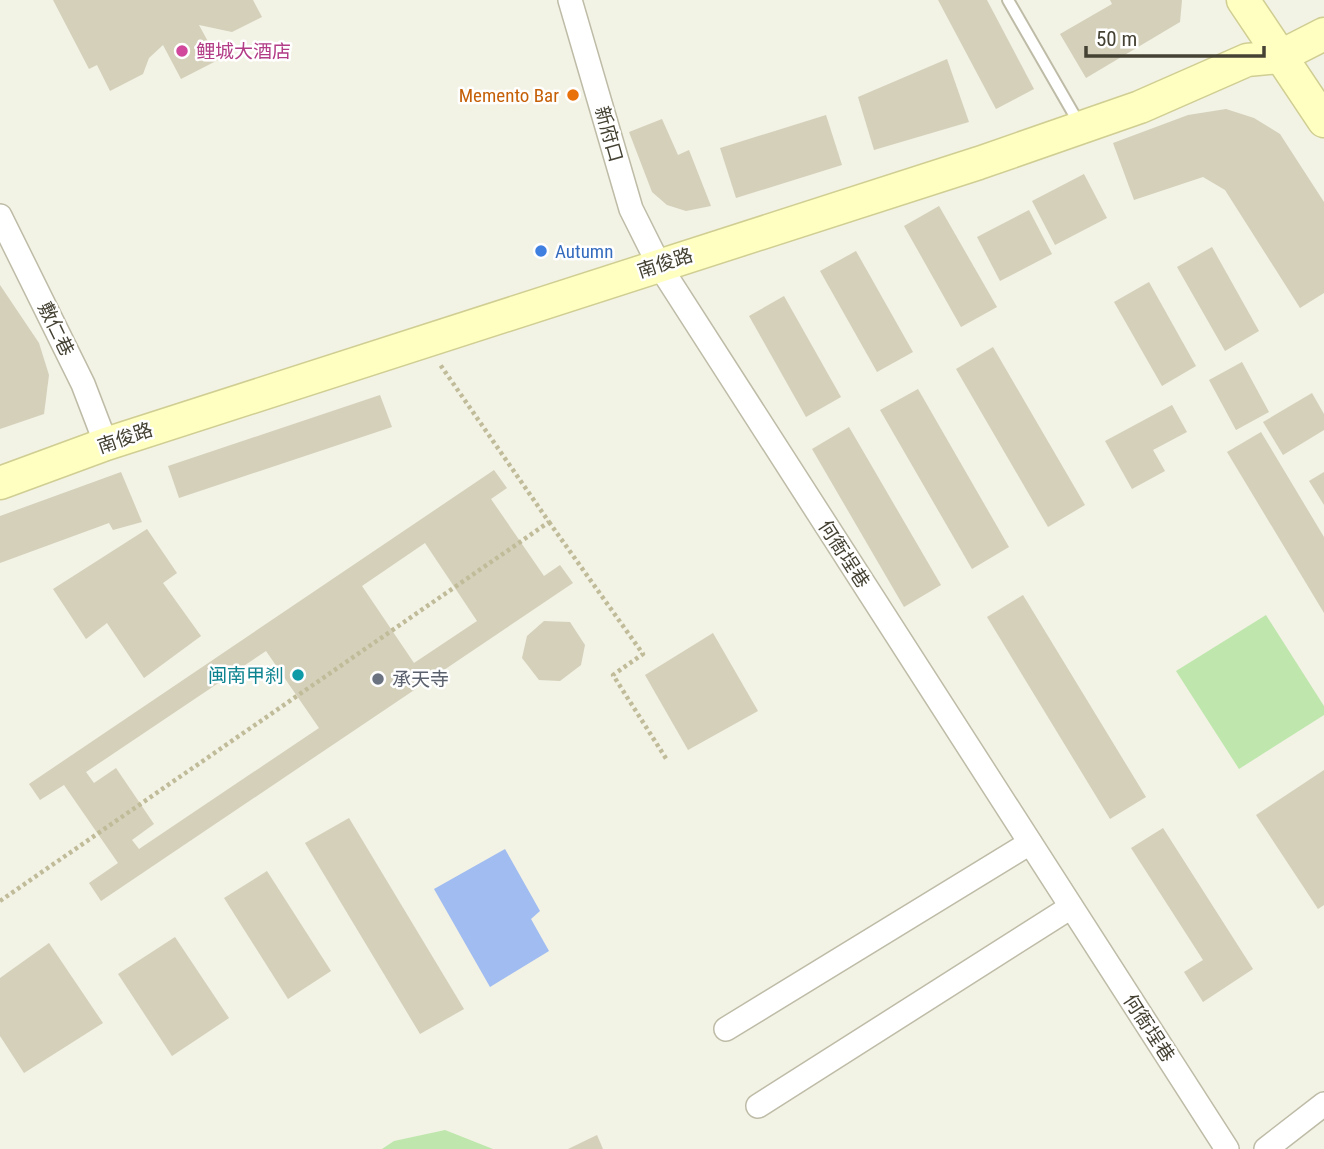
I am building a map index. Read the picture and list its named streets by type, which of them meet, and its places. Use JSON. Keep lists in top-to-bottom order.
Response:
{
  "streets": {
    "main road": ["南俊路"],
    "street": ["新府口", "敷仁巷", "何衙埕巷"]
  },
  "crossings": [
    ["新府口", "南俊路"],
    ["新府口", "何衙埕巷"],
    ["南俊路", "敷仁巷"],
    ["南俊路", "何衙埕巷"]
  ],
  "places": [
    "鲤城大酒店",
    "Memento Bar",
    "Autumn",
    "闽南甲刹",
    "承天寺"
  ],
  "scale_bar": "50 m"
}
